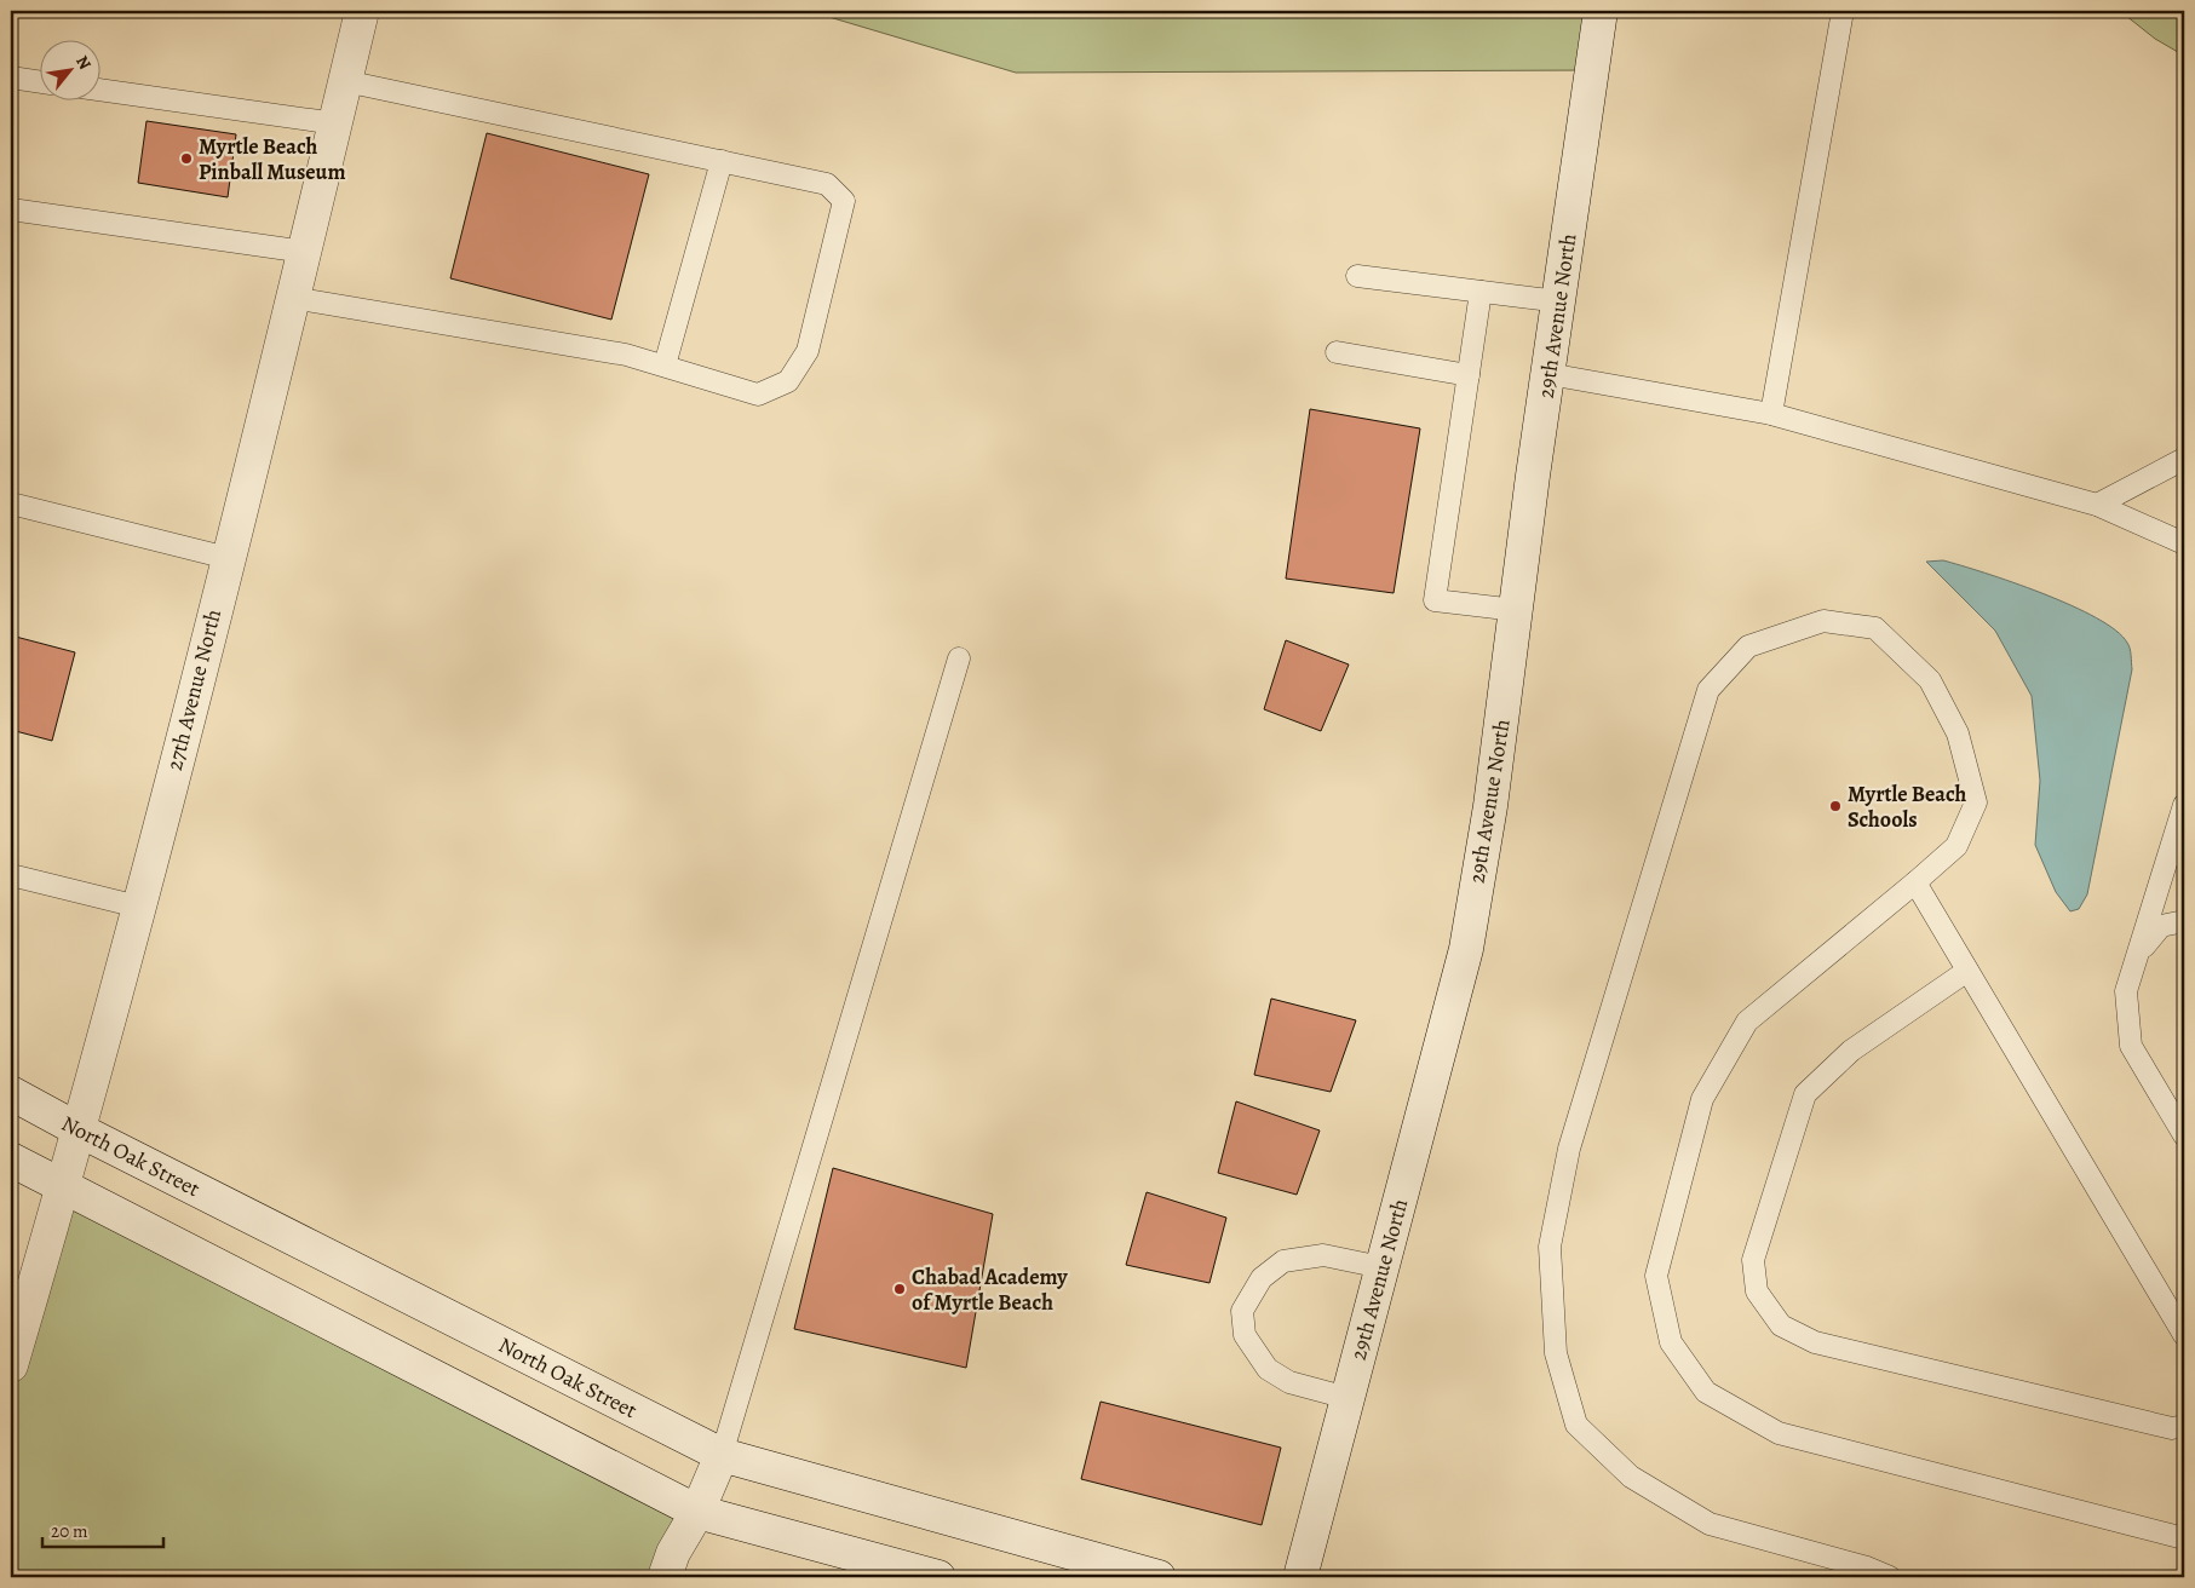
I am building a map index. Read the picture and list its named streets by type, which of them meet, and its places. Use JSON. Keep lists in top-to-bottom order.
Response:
{
  "streets": {
    "main road": ["29th Avenue North", "27th Avenue North", "North Oak Street"]
  },
  "crossings": [
    ["27th Avenue North", "North Oak Street"]
  ],
  "places": ["Myrtle Beach Pinball Museum", "Myrtle Beach Schools", "Chabad Academy of Myrtle Beach"],
  "scale_bar": "20 m",
  "north": "top right"
}
